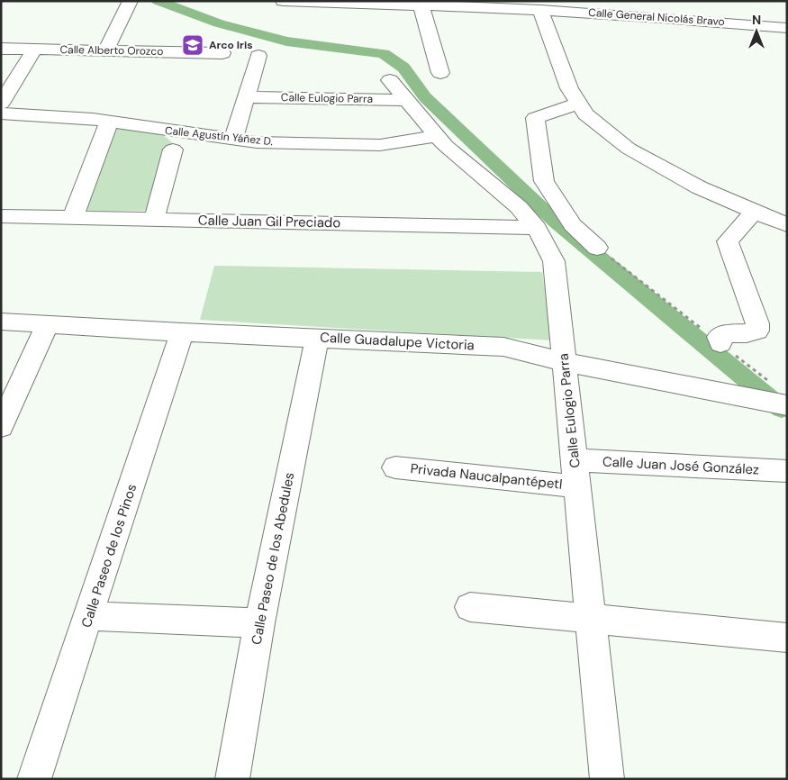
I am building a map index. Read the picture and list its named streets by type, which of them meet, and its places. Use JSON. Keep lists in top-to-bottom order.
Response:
{
  "streets": {
    "street": [
      "Calle General Nicolás Bravo",
      "Calle Alberto Orozco",
      "Calle Eulogio Parra",
      "Calle Agustín Yáñez D.",
      "Calle Juan Gil Preciado",
      "Calle Guadalupe Victoria",
      "Calle Juan José González",
      "Privada Naucalpantépetl",
      "Calle Paseo de los Pinos",
      "Calle Paseo de los Abedules"
    ]
  },
  "crossings": [
    ["Calle Eulogio Parra", "Calle Agustín Yáñez D."],
    ["Calle Eulogio Parra", "Calle Juan Gil Preciado"],
    ["Calle Eulogio Parra", "Calle Guadalupe Victoria"],
    ["Calle Eulogio Parra", "Calle Juan José González"],
    ["Calle Eulogio Parra", "Privada Naucalpantépetl"],
    ["Calle Guadalupe Victoria", "Calle Paseo de los Pinos"],
    ["Calle Guadalupe Victoria", "Calle Paseo de los Abedules"]
  ],
  "places": {
    "school or university": ["Arco Iris"]
  },
  "north": "top"
}
